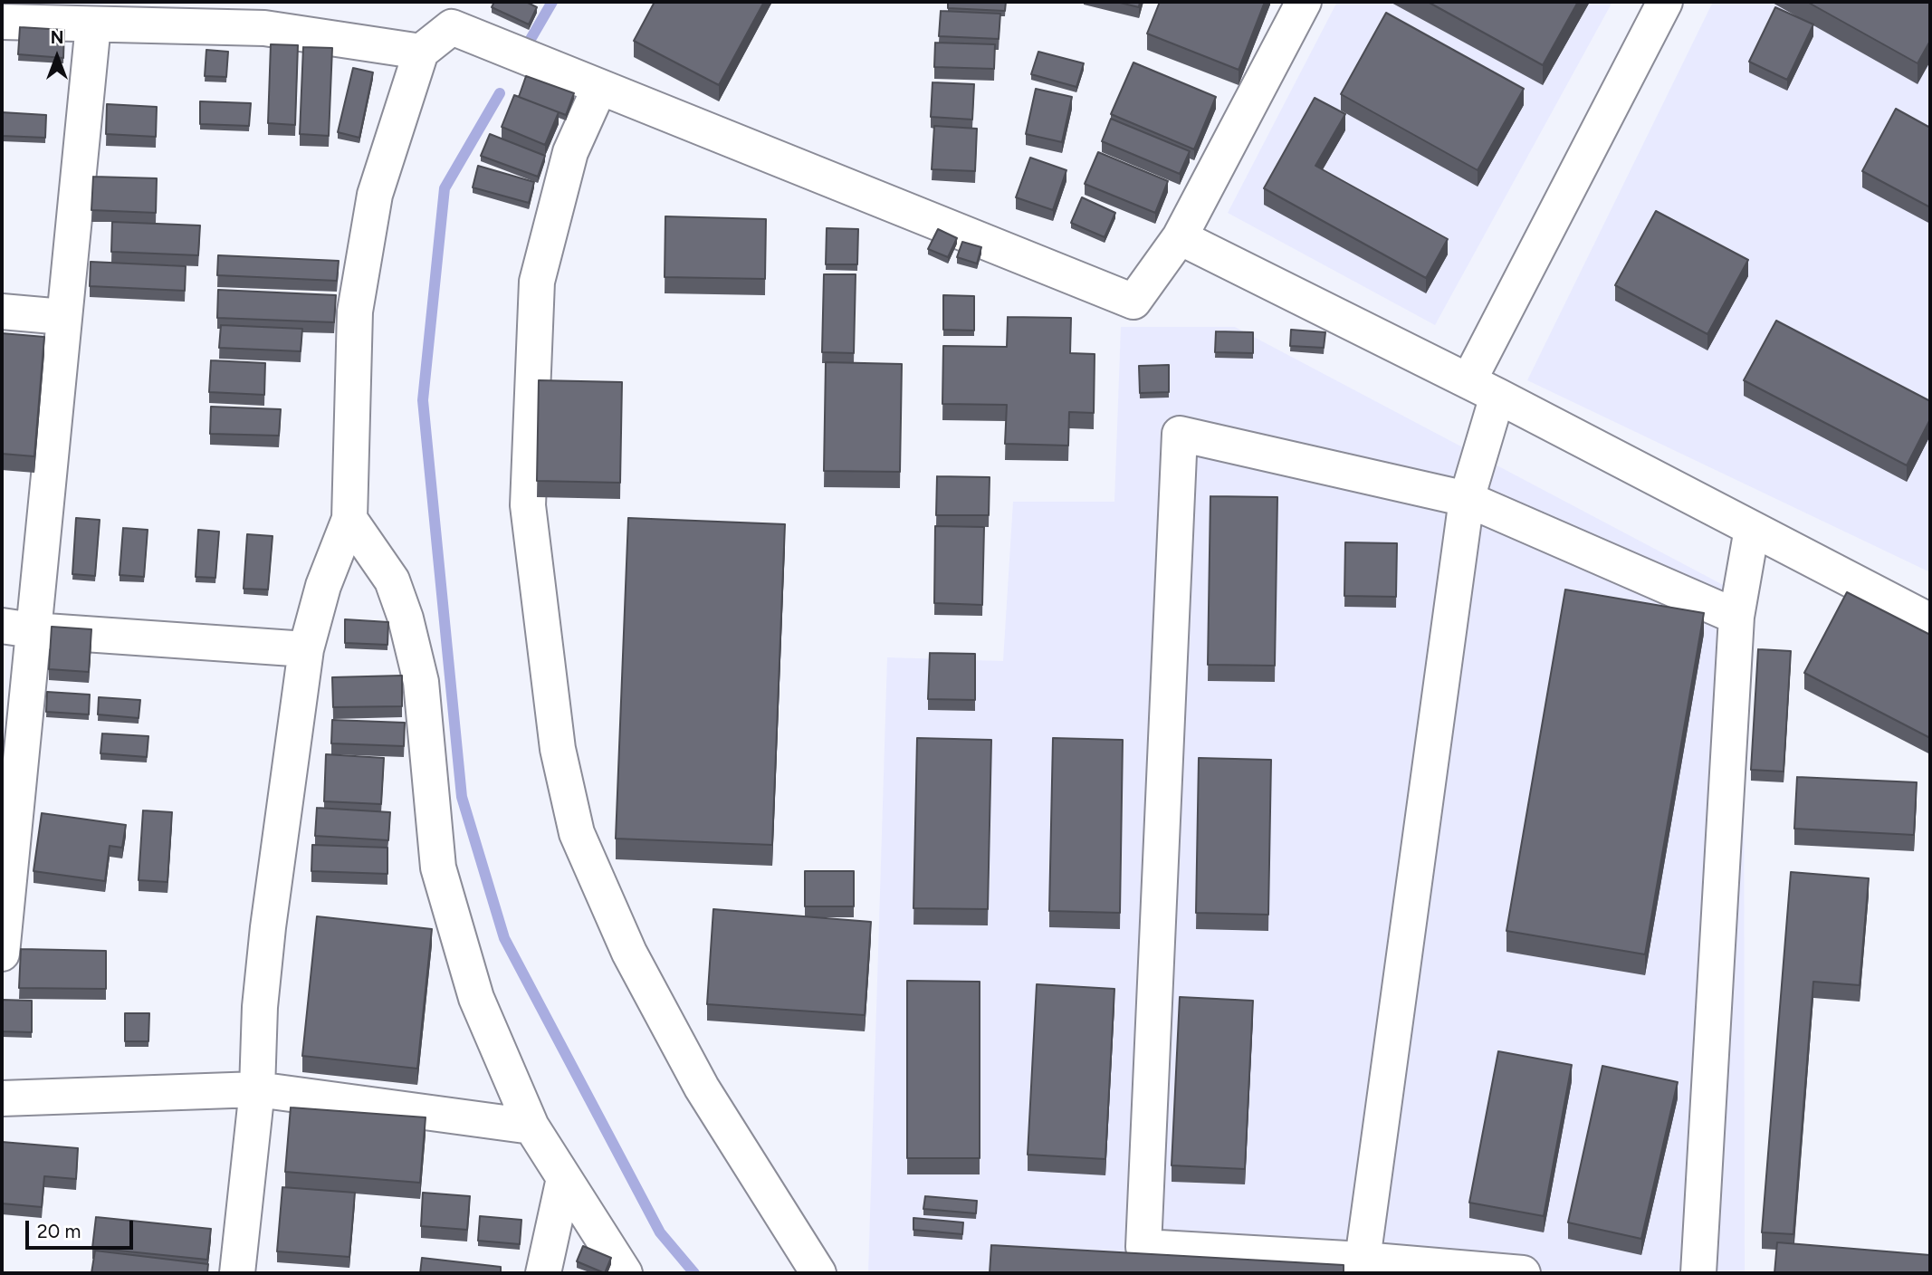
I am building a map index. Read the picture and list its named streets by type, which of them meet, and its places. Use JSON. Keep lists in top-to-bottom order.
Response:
{
  "scale_bar": "20 m",
  "north": "top"
}
